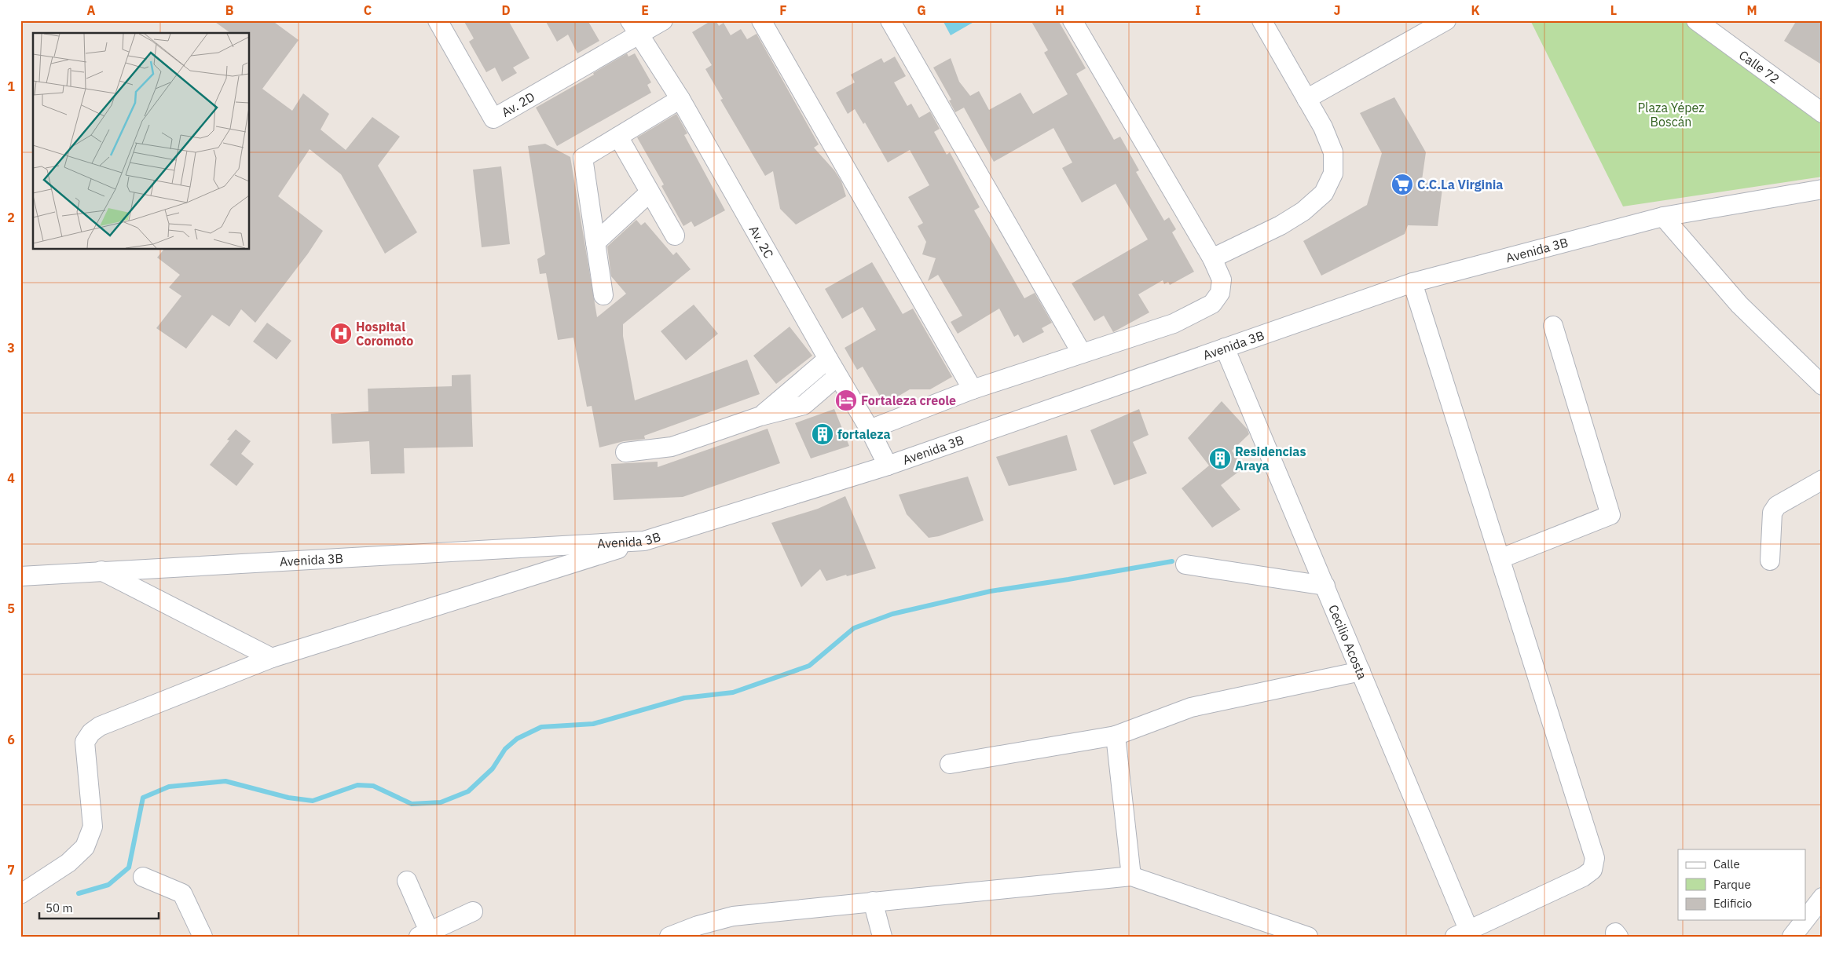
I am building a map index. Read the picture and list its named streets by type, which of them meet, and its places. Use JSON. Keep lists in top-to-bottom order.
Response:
{
  "streets": {
    "street": [
      "Calle 72",
      "Av. 2D",
      "Av. 2C",
      "Avenida 3B",
      "Cecilio Acosta"
    ]
  },
  "crossings": [
    ["Av. 2D", "Av. 2C"],
    ["Av. 2C", "Avenida 3B"],
    ["Avenida 3B", "Cecilio Acosta"]
  ],
  "parks": ["Plaza Yépez Boscán"],
  "places": {
    "supermarket": ["C.C.La Virginia"],
    "hospital": ["Hospital Coromoto"],
    "hotel": ["Fortaleza creole"],
    "building": ["fortaleza", "Residencias Araya"]
  },
  "legend": ["Calle", "Parque", "Edificio"],
  "scale_bar": "50 m",
  "grid": {
    "columns": [
      "A",
      "B",
      "C",
      "D",
      "E",
      "F",
      "G",
      "H",
      "I",
      "J",
      "K",
      "L",
      "M"
    ],
    "rows": [
      "1",
      "2",
      "3",
      "4",
      "5",
      "6",
      "7"
    ]
  }
}
